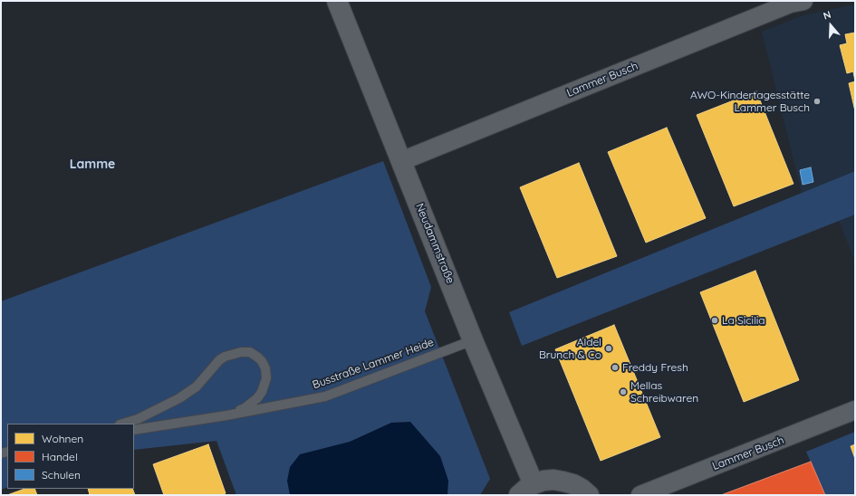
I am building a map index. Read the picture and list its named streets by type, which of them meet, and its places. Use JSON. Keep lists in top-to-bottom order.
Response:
{
  "streets": {
    "main road": ["Neudammstraße"],
    "street": ["Lammer Busch"],
    "lane": ["Busstraße Lammer Heide"]
  },
  "crossings": [
    ["Lammer Busch", "Neudammstraße"],
    ["Neudammstraße", "Busstraße Lammer Heide"]
  ],
  "districts": ["Lamme"],
  "places": [
    "AWO-Kindertagesstätte Lammer Busch",
    "La Sicilia",
    "Aldel Brunch & Co",
    "Freddy Fresh",
    "Mellas Schreibwaren"
  ],
  "legend": ["Wohnen", "Handel", "Schulen"],
  "north": "top"
}
